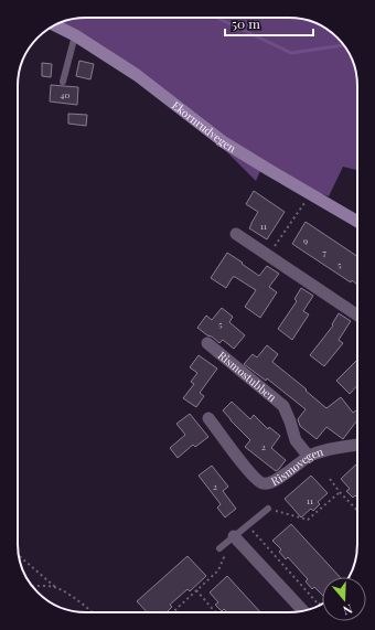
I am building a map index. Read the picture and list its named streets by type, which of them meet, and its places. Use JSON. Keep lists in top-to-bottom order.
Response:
{
  "streets": {
    "main road": ["Ekornrudvegen"],
    "street": ["Rismostubben", "Rismovegen"]
  },
  "crossings": [
    ["Rismostubben", "Rismovegen"]
  ],
  "house_numbers": [
    "40",
    "11",
    "9",
    "7",
    "5",
    "5",
    "2",
    "2",
    "11"
  ],
  "scale_bar": "50 m",
  "north": "bottom"
}
